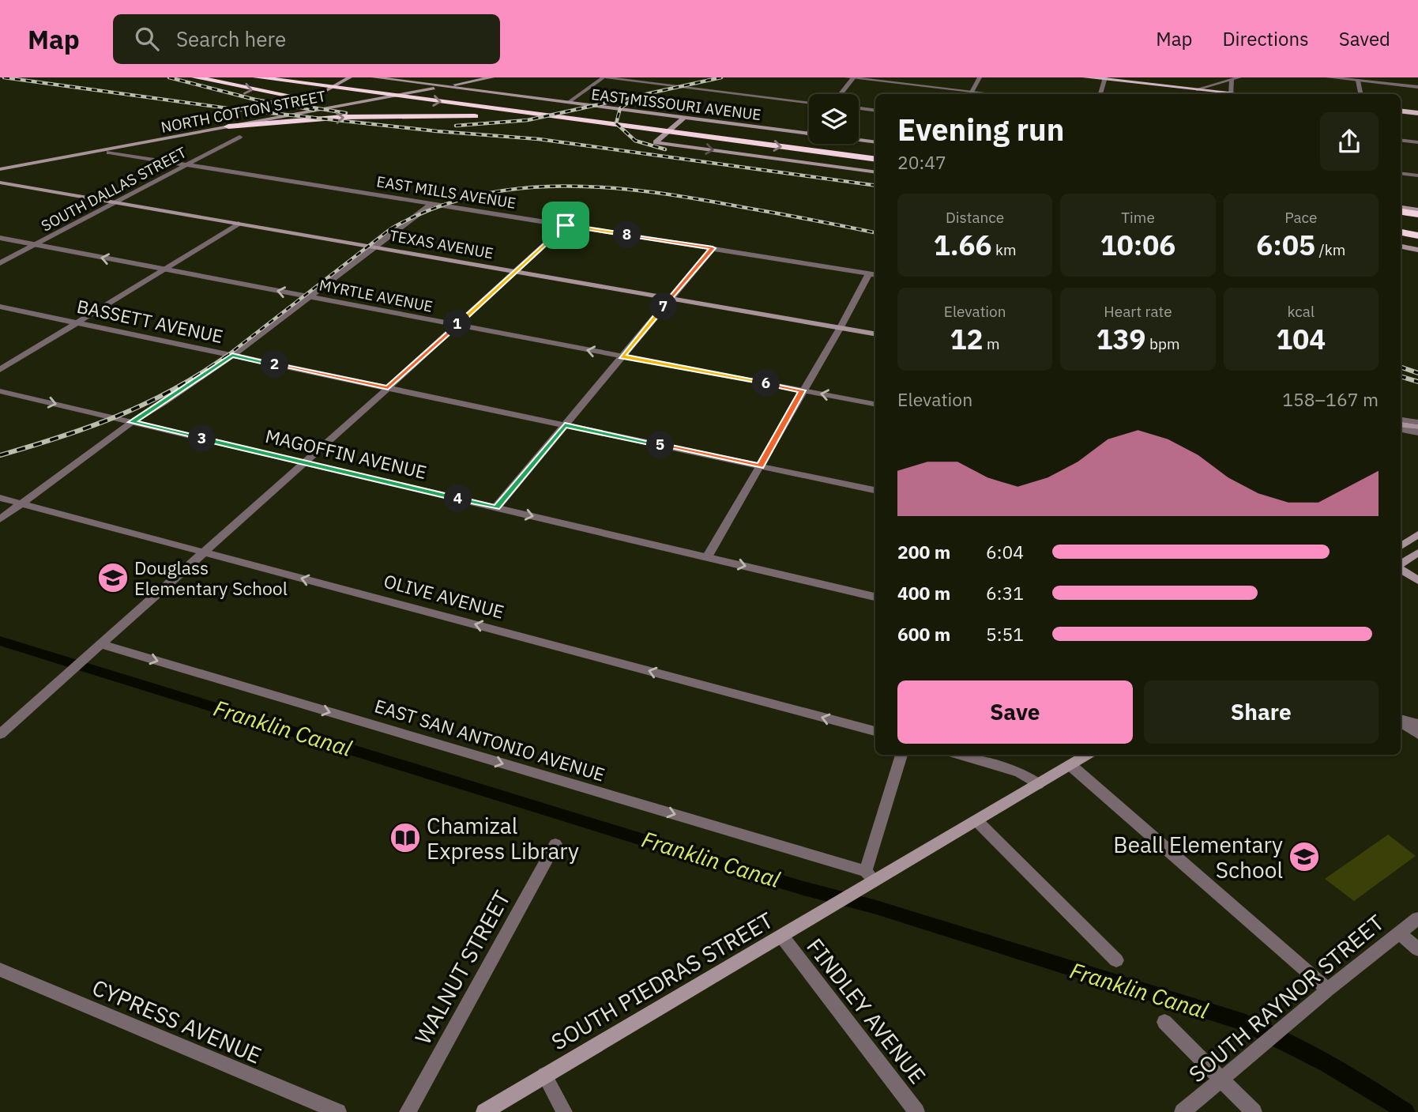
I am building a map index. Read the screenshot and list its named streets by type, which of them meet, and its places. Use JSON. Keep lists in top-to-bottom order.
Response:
{
  "streets": {
    "main road": [
      "EAST MISSOURI AVENUE",
      "NORTH COTTON STREET",
      "TEXAS AVENUE",
      "SOUTH PIEDRAS STREET"
    ],
    "street": [
      "SOUTH DALLAS STREET",
      "EAST MILLS AVENUE",
      "MYRTLE AVENUE",
      "BASSETT AVENUE",
      "MAGOFFIN AVENUE",
      "OLIVE AVENUE",
      "EAST SAN ANTONIO AVENUE",
      "WALNUT STREET",
      "SOUTH RAYNOR STREET",
      "FINDLEY AVENUE",
      "CYPRESS AVENUE"
    ]
  },
  "crossings": [
    ["EAST MISSOURI AVENUE", "NORTH COTTON STREET"],
    ["SOUTH DALLAS STREET", "EAST MILLS AVENUE"],
    ["SOUTH DALLAS STREET", "TEXAS AVENUE"],
    ["SOUTH DALLAS STREET", "MYRTLE AVENUE"],
    ["EAST SAN ANTONIO AVENUE", "SOUTH PIEDRAS STREET"],
    ["SOUTH PIEDRAS STREET", "FINDLEY AVENUE"]
  ],
  "one_way": [
    "MYRTLE AVENUE",
    "MAGOFFIN AVENUE",
    "OLIVE AVENUE",
    "EAST SAN ANTONIO AVENUE"
  ],
  "water": ["Franklin Canal"],
  "places": {
    "school or university": ["Douglass Elementary School", "Beall Elementary School"],
    "library": ["Chamizal Express Library"]
  },
  "page": {
    "header": "Map",
    "search": "Search here",
    "nav": ["Map", "Directions", "Saved"],
    "heading": ["Evening run", "20:47"],
    "stats": [
      ["Distance", "1.66 km"],
      ["Time", "10:06"],
      ["Pace", "6:05 /km"],
      ["Elevation", "12 m"],
      ["Heart rate", "139 bpm"],
      ["kcal", "104"]
    ],
    "pins": [
      "8",
      "7",
      "1",
      "2",
      "6",
      "3",
      "5",
      "4"
    ],
    "chart": ["Elevation", "158–167 m"],
    "list": [
      {
        "name": "200 m",
        "note": "6:04"
      },
      {
        "name": "400 m",
        "note": "6:31"
      },
      {
        "name": "600 m",
        "note": "5:51"
      }
    ],
    "buttons": ["Save", "Share"]
  }
}
